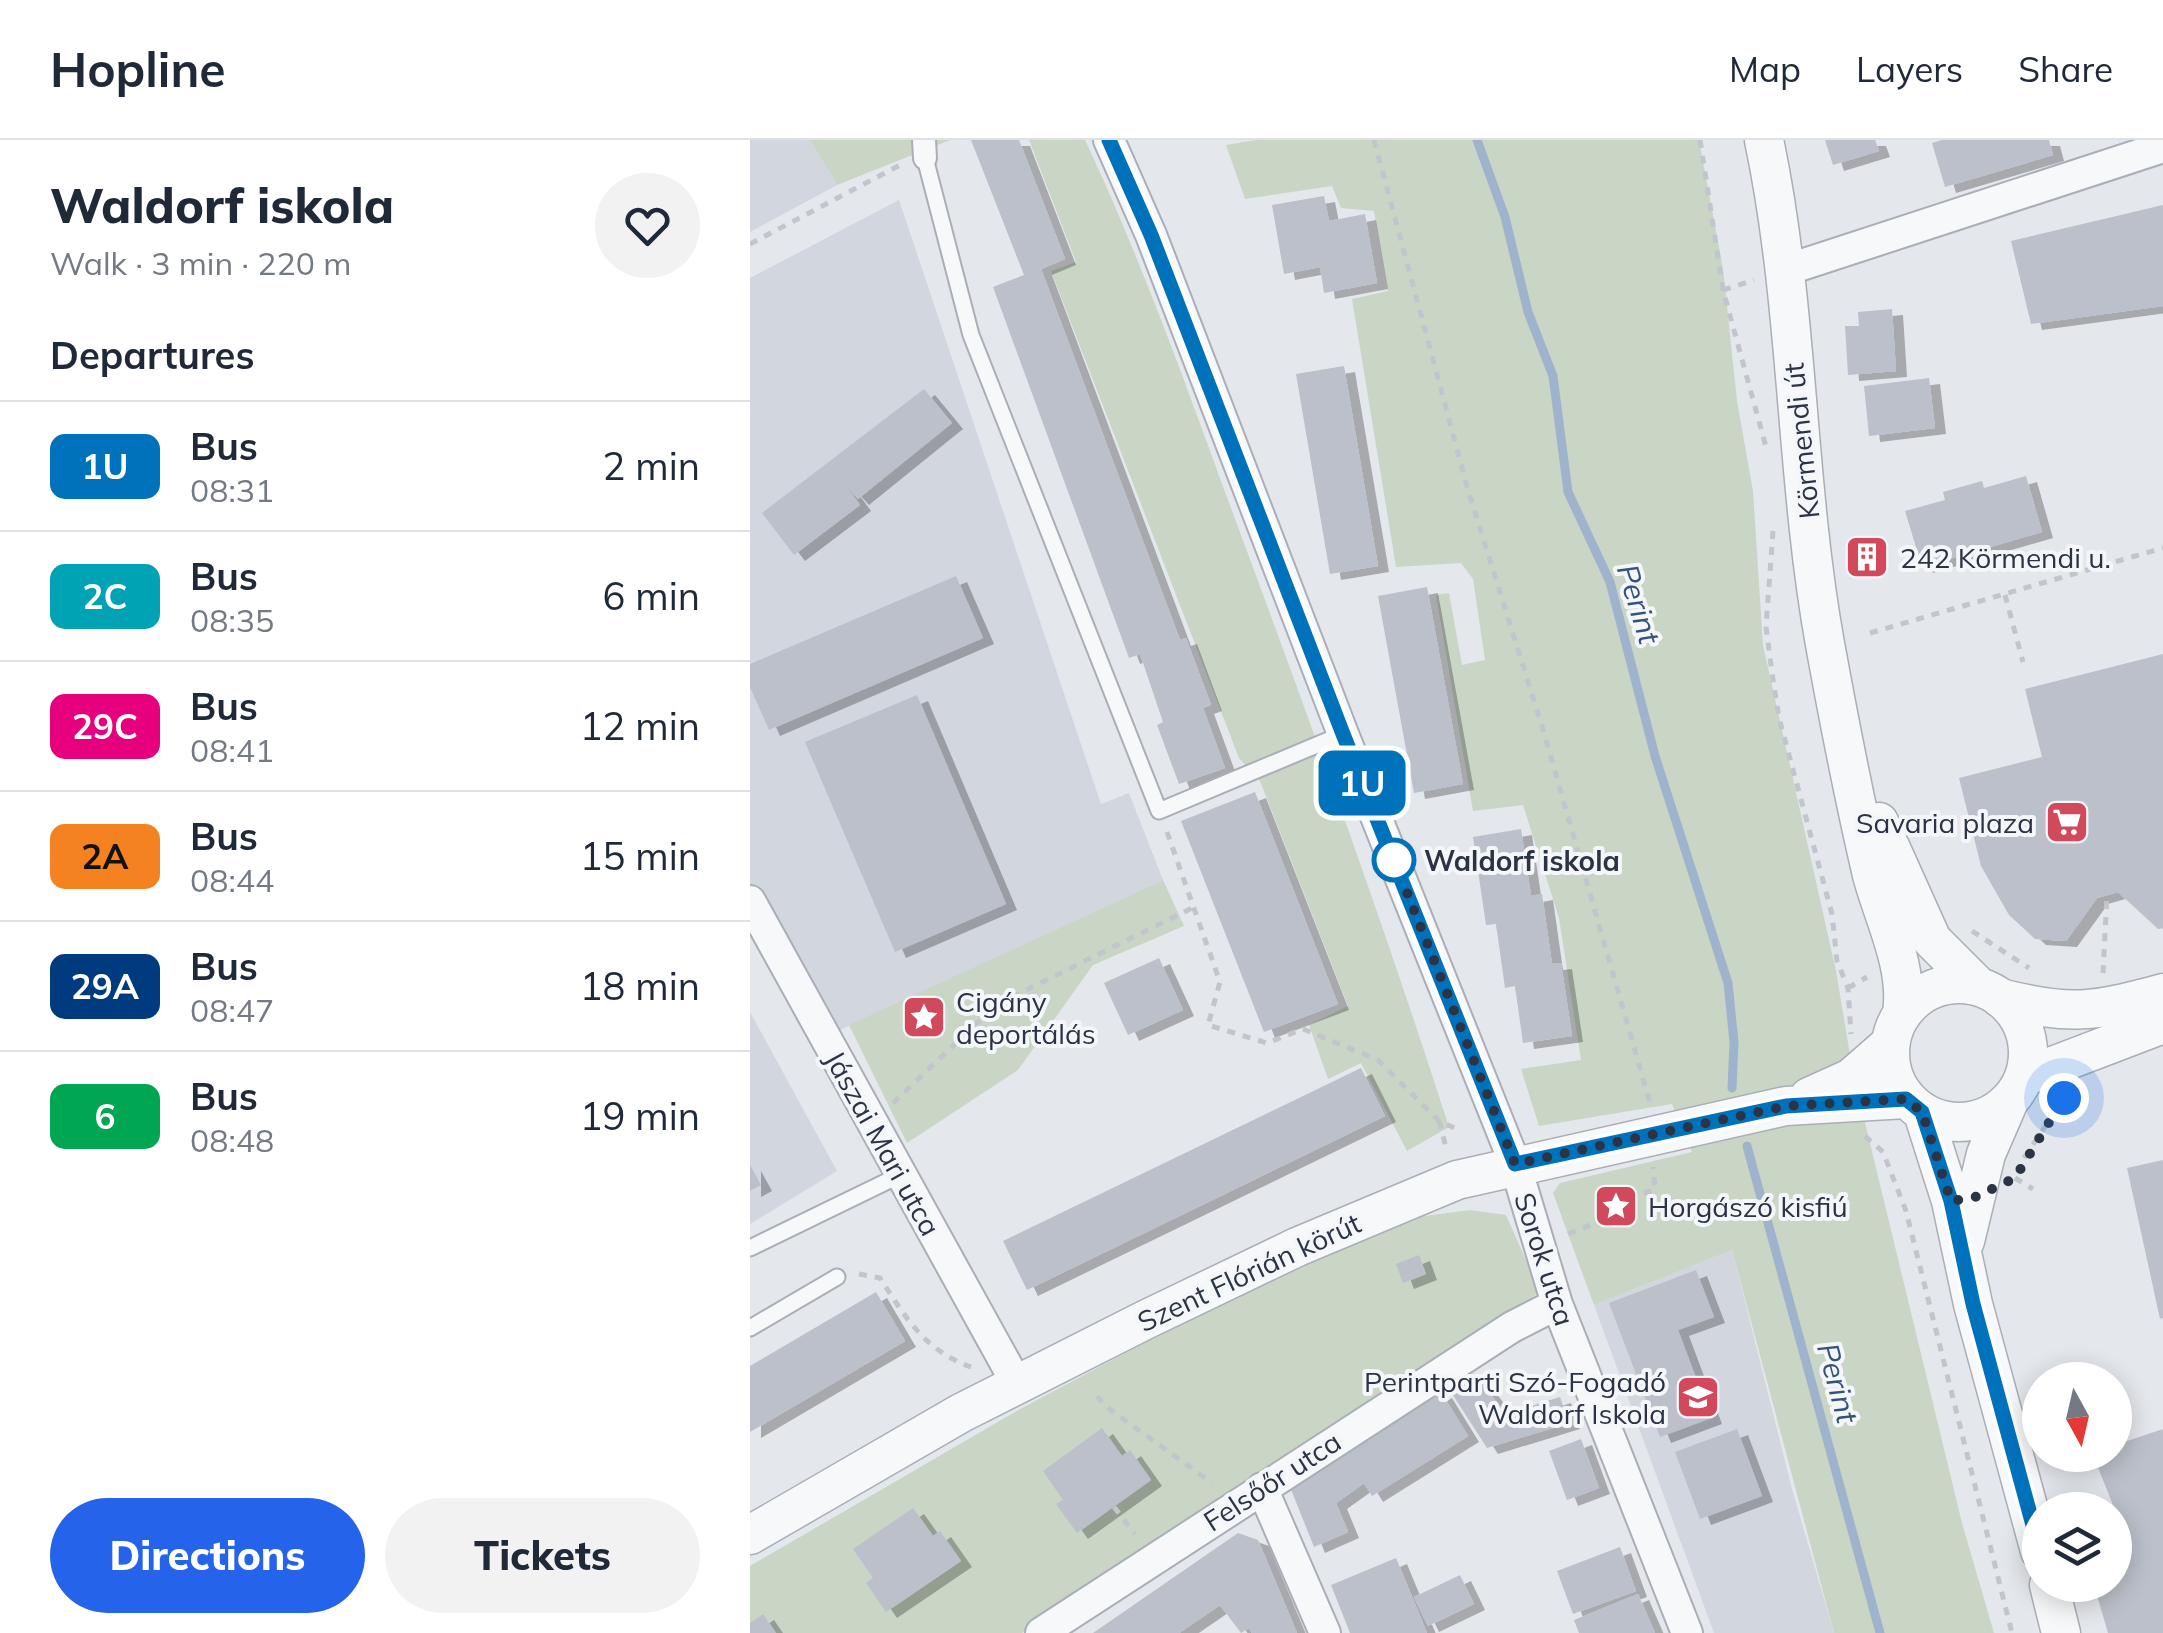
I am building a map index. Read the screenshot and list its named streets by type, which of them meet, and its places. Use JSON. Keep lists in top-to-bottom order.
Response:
{
  "streets": {
    "street": [
      "Körmendi út",
      "Jászai Mari utca",
      "Sorok utca",
      "Szent Flórián körút",
      "Felsőőr utca"
    ]
  },
  "crossings": [
    ["Körmendi út", "Szent Flórián körút"],
    ["Jászai Mari utca", "Szent Flórián körút"],
    ["Sorok utca", "Szent Flórián körút"],
    ["Sorok utca", "Felsőőr utca"]
  ],
  "water": ["Perint"],
  "places": {
    "building": ["242 Körmendi u."],
    "supermarket": ["Savaria plaza"],
    "other": ["Waldorf iskola"],
    "place": ["Cigány deportálás", "Horgászó kisfiú"],
    "school or university": ["Perintparti Szó-Fogadó Waldorf Iskola"]
  },
  "lines": ["bus line 1U"],
  "north": "bottom",
  "page": {
    "header": "Hopline",
    "nav": ["Map", "Layers", "Share"],
    "heading": [
      ["Waldorf iskola", "Walk · 3 min · 220 m"],
      "Departures"
    ],
    "on_map": "1U",
    "list": [
      {
        "mark": "1U",
        "name": "Bus",
        "note": "08:31",
        "value": "2 min"
      },
      {
        "mark": "2C",
        "name": "Bus",
        "note": "08:35",
        "value": "6 min"
      },
      {
        "mark": "29C",
        "name": "Bus",
        "note": "08:41",
        "value": "12 min"
      },
      {
        "mark": "2A",
        "name": "Bus",
        "note": "08:44",
        "value": "15 min"
      },
      {
        "mark": "29A",
        "name": "Bus",
        "note": "08:47",
        "value": "18 min"
      },
      {
        "mark": "6",
        "name": "Bus",
        "note": "08:48",
        "value": "19 min"
      }
    ],
    "buttons": ["Directions", "Tickets"]
  }
}
